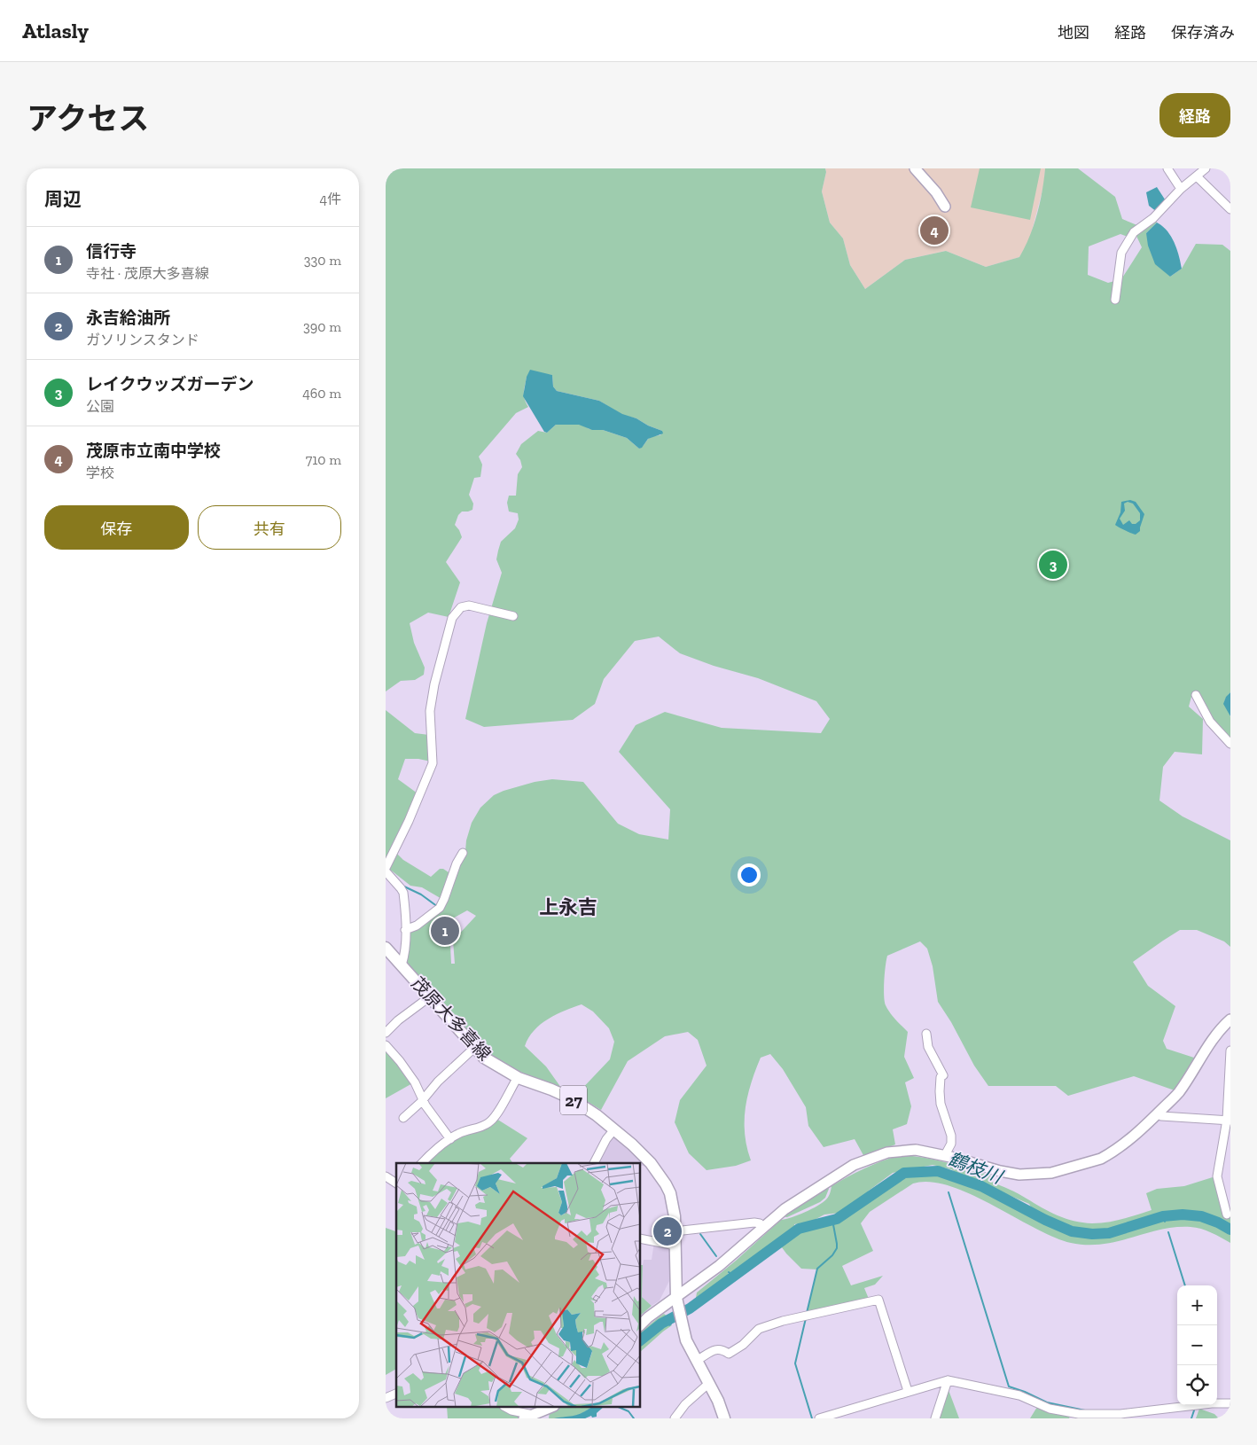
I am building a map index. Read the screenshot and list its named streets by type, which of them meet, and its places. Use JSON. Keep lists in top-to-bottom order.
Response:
{
  "streets": {
    "main road": ["茂原大多喜線", "27"]
  },
  "districts": ["上永吉"],
  "water": ["鶴枝川"],
  "page": {
    "header": "Atlasly",
    "nav": ["地図", "経路", "保存済み"],
    "title": "アクセス",
    "buttons": [
      "経路",
      ["保存", "共有"]
    ],
    "heading": ["周辺", "4件"],
    "pins": [
      "4",
      "3",
      "1",
      "2"
    ],
    "list": [
      {
        "mark": "1",
        "name": "信行寺",
        "note": "寺社 · 茂原大多喜線",
        "value": "330 m"
      },
      {
        "mark": "2",
        "name": "永吉給油所",
        "note": "ガソリンスタンド",
        "value": "390 m"
      },
      {
        "mark": "3",
        "name": "レイクウッズガーデン",
        "note": "公園",
        "value": "460 m"
      },
      {
        "mark": "4",
        "name": "茂原市立南中学校",
        "note": "学校",
        "value": "710 m"
      }
    ],
    "map_buttons": ["+", "−"]
  }
}
